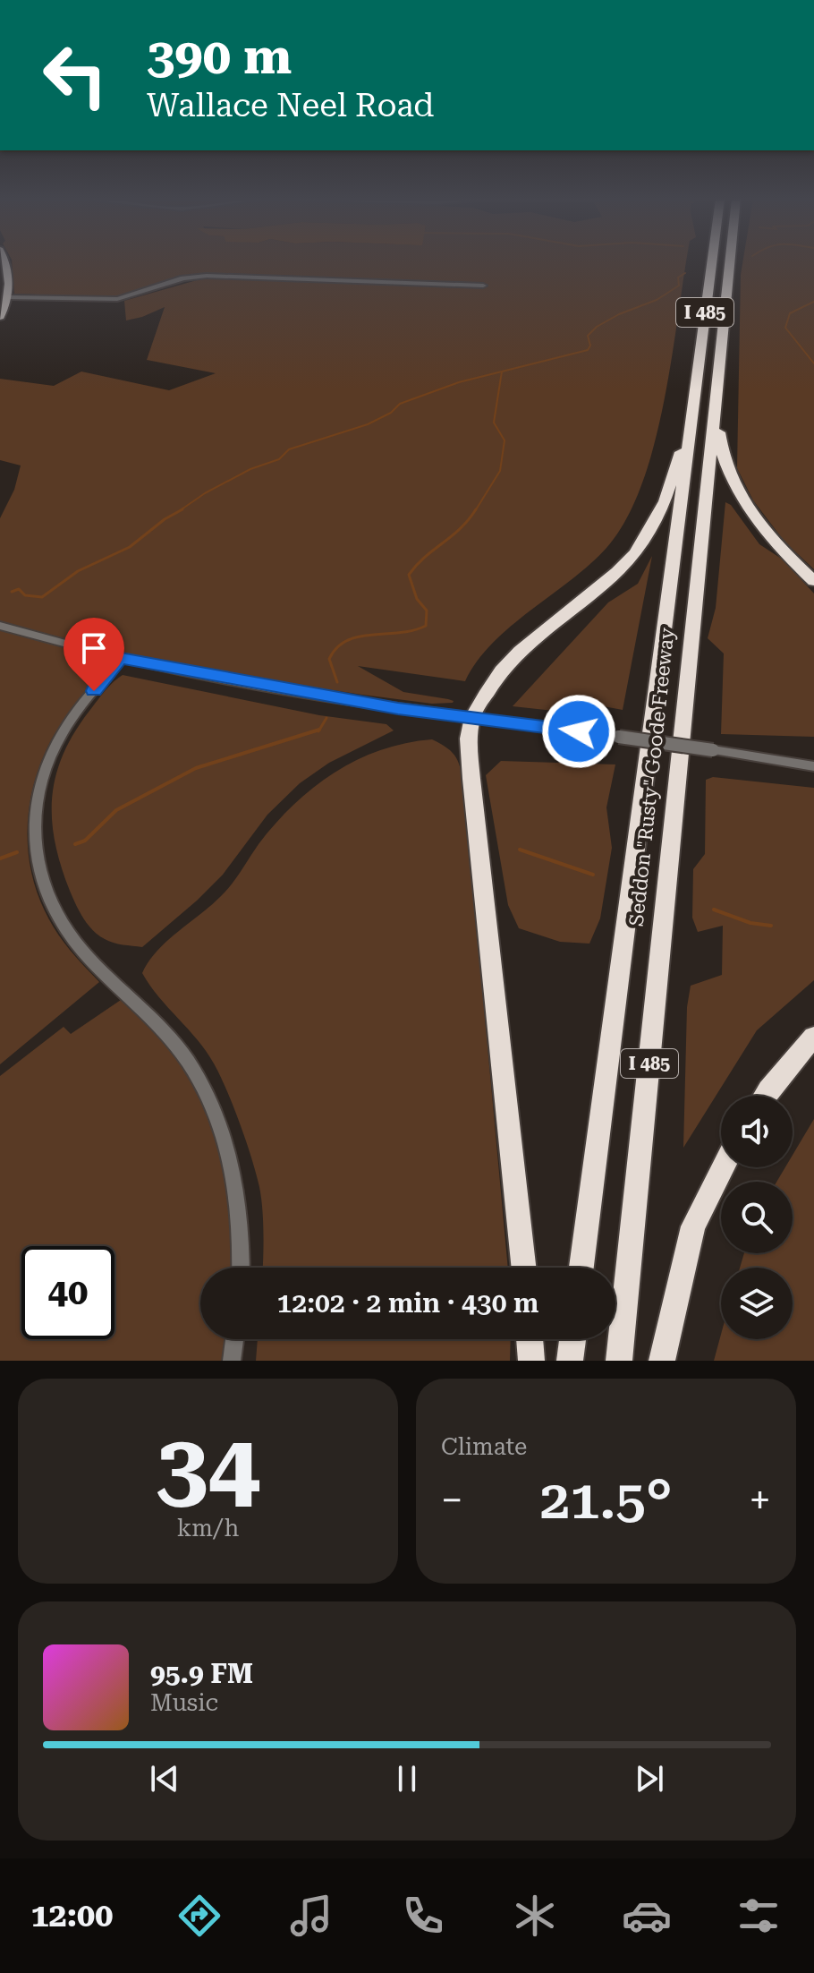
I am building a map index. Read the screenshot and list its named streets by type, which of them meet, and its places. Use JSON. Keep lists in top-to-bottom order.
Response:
{
  "streets": {
    "highway": ["I 485", "Seddon \"Rusty\" Goode Freeway"]
  },
  "page": {
    "turn": ["390 m", "Wallace Neel Road"],
    "limit": "40",
    "trip": "12:02 · 2 min · 430 m",
    "tile": [
      ["34", "km/h"],
      "Climate"
    ],
    "heat": ["−", "21.5°", "+"],
    "song": ["95.9 FM", "Music"],
    "tabs": "12:00"
  }
}
